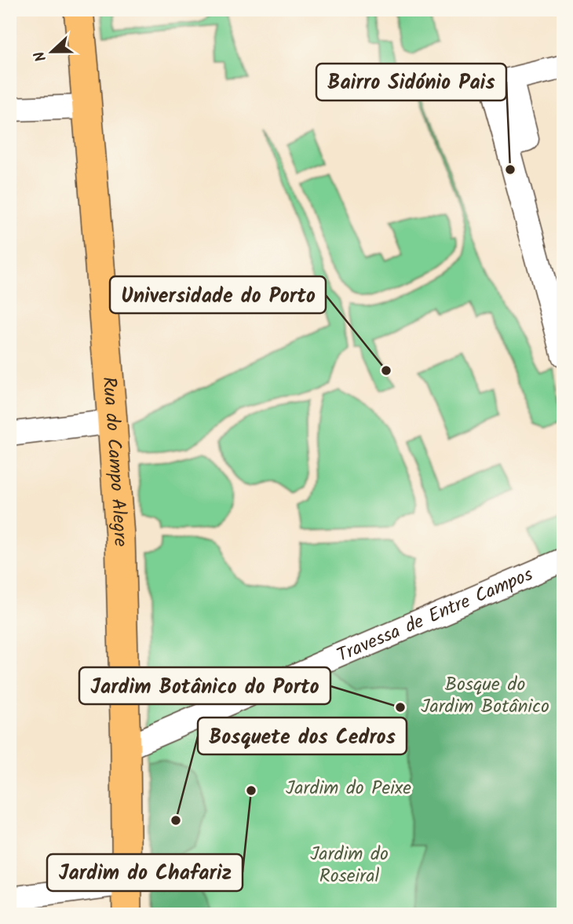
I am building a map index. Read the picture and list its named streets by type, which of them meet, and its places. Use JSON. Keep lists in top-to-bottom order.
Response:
{
  "streets": {
    "main road": ["Rua do Campo Alegre"],
    "street": ["Travessa de Entre Campos"]
  },
  "crossings": [
    ["Rua do Campo Alegre", "Travessa de Entre Campos"]
  ],
  "parks": ["Bosque do Jardim Botânico", "Jardim do Peixe", "Jardim do Roseiral"],
  "places": [
    "Bairro Sidónio Pais",
    "Universidade do Porto",
    "Jardim Botânico do Porto",
    "Jardim do Chafariz",
    "Bosquete dos Cedros"
  ],
  "north": "left"
}
